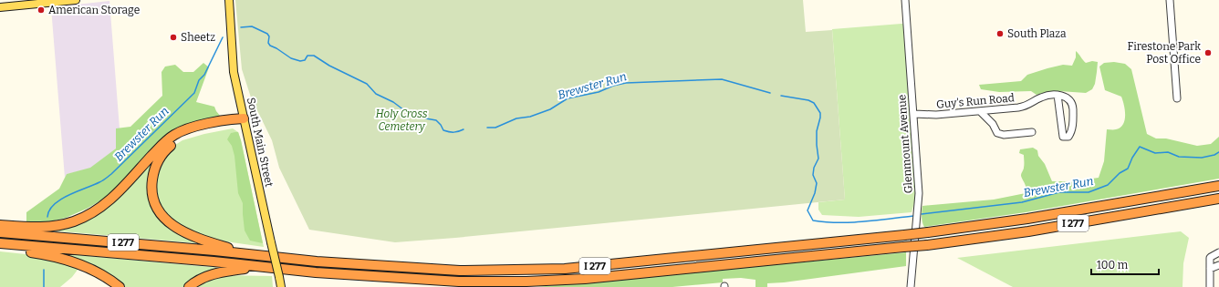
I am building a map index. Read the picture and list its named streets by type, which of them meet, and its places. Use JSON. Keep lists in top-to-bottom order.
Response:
{
  "streets": {
    "highway": ["I 277"],
    "main road": ["South Main Street"],
    "street": ["Guy's Run Road", "Glenmount Avenue"]
  },
  "crossings": [
    ["Guy's Run Road", "Glenmount Avenue"]
  ],
  "water": ["Brewster Run"],
  "parks": ["Holy Cross Cemetery"],
  "places": [
    "American Storage",
    "South Plaza",
    "Sheetz",
    "Firestone Park Post Office"
  ],
  "scale_bar": "100 m"
}
